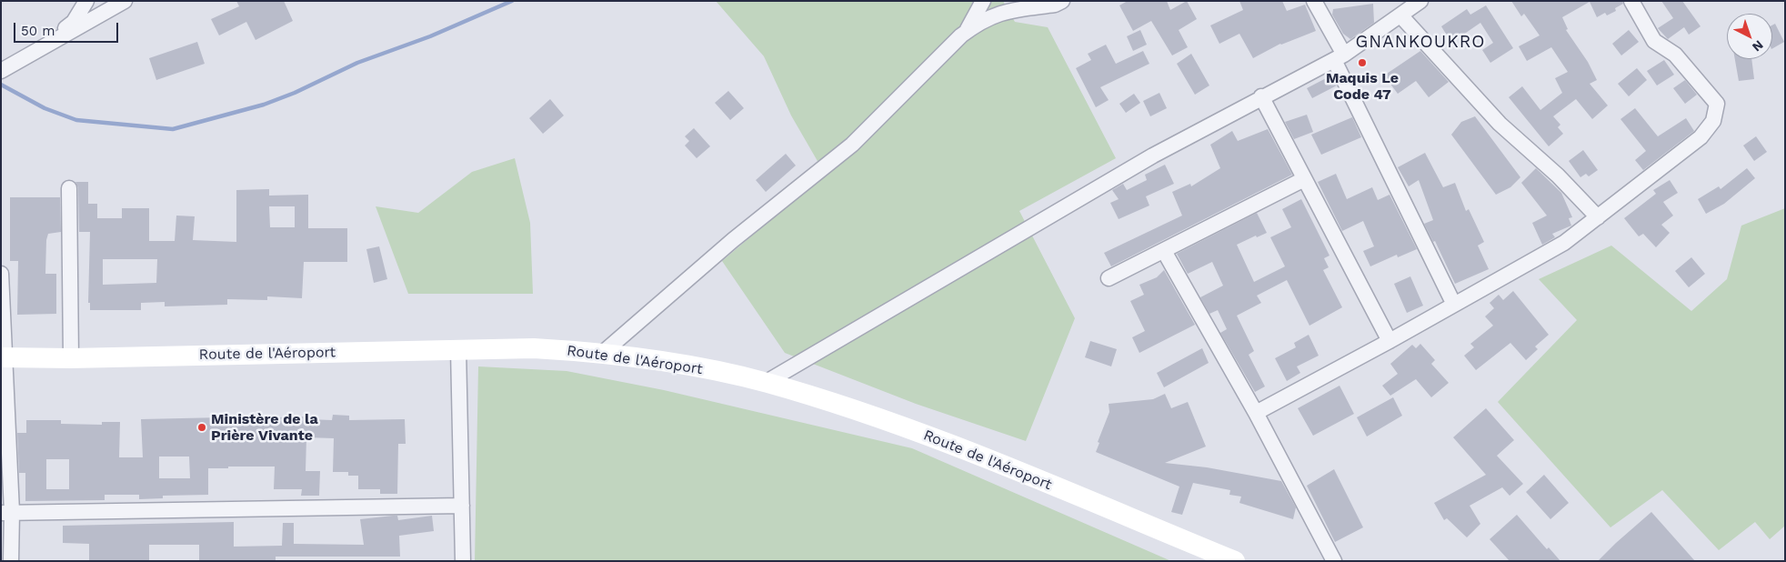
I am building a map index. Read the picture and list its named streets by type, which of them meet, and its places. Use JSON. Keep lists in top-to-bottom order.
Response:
{
  "streets": {
    "main road": ["Route de l'Aéroport"]
  },
  "districts": ["GNANKOUKRO"],
  "places": ["Maquis Le Code 47", "Ministère de la Prière Vivante"],
  "scale_bar": "50 m",
  "north": "bottom right"
}
